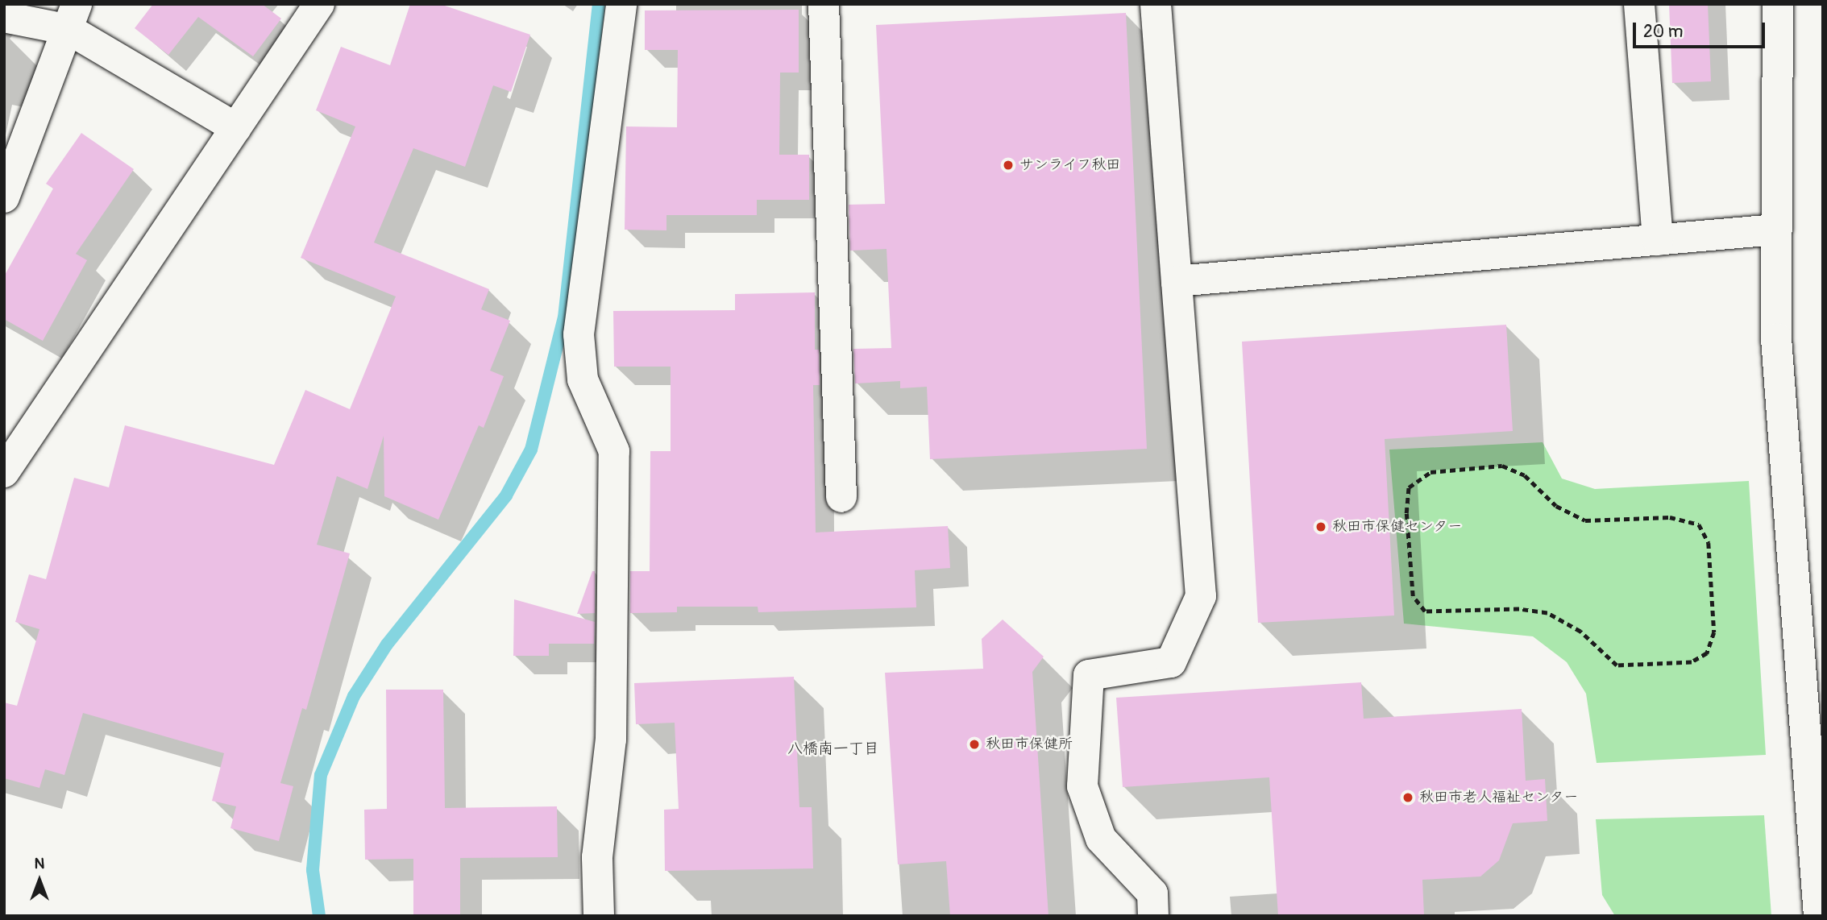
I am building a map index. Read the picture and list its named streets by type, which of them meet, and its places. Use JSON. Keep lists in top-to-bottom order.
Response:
{
  "districts": ["八橋南一丁目"],
  "places": [
    "サンライフ秋田",
    "秋田市保健センター",
    "秋田市保健所",
    "秋田市老人福祉センター"
  ],
  "scale_bar": "20 m",
  "north": "top"
}
